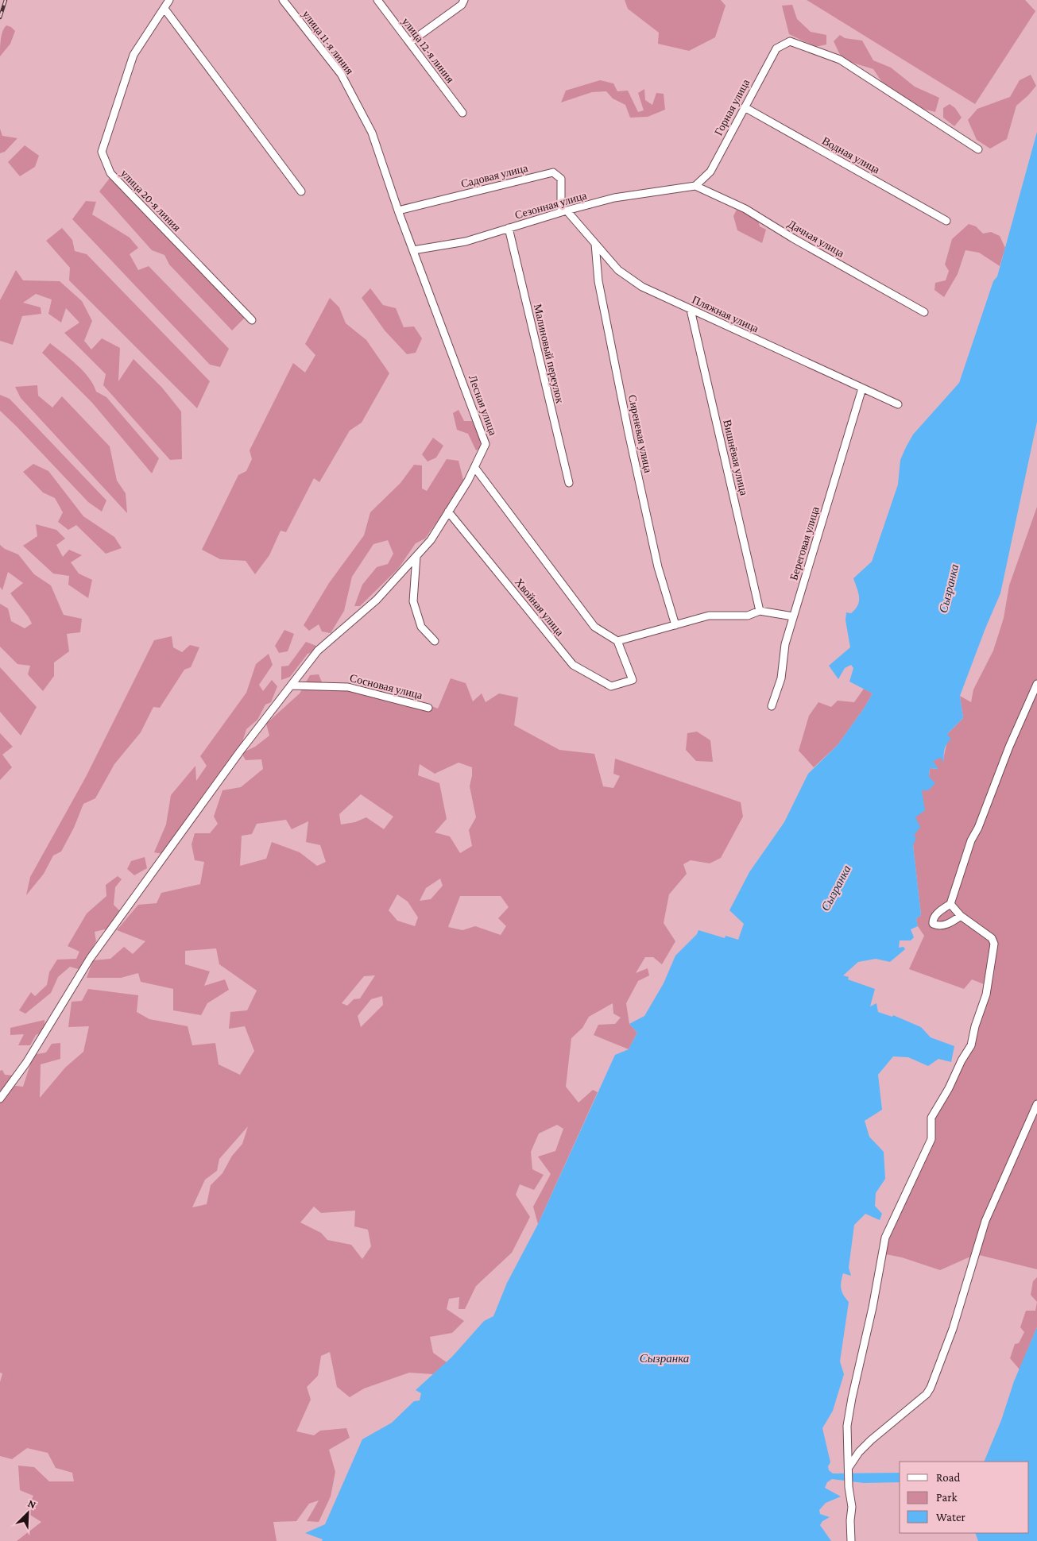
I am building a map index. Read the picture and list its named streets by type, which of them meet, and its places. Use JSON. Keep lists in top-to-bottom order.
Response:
{
  "streets": {
    "street": [
      "улица 11-я линия",
      "улица 12-я линия",
      "Горная улица",
      "Водная улица",
      "Садовая улица",
      "улица 20-я линия",
      "Сезонная улица",
      "Дачная улица",
      "Пляжная улица",
      "Малиновый переулок",
      "Лесная улица",
      "Сиреневая улица",
      "Вишнёвая улица",
      "Береговая улица",
      "Хвойная улица",
      "Сосновая улица"
    ]
  },
  "crossings": [
    ["улица 11-я линия", "Лесная улица"],
    ["Горная улица", "Водная улица"],
    ["Горная улица", "Сезонная улица"],
    ["Горная улица", "Дачная улица"],
    ["Садовая улица", "Сезонная улица"],
    ["Садовая улица", "Пляжная улица"],
    ["Садовая улица", "Лесная улица"],
    ["Сезонная улица", "Дачная улица"],
    ["Сезонная улица", "Пляжная улица"],
    ["Сезонная улица", "Малиновый переулок"],
    ["Сезонная улица", "Лесная улица"],
    ["Пляжная улица", "Сиреневая улица"],
    ["Пляжная улица", "Вишнёвая улица"],
    ["Пляжная улица", "Береговая улица"],
    ["Лесная улица", "Хвойная улица"],
    ["Лесная улица", "Сосновая улица"]
  ],
  "water": ["Сызранка"],
  "legend": ["Road", "Park", "Water"],
  "north": "top right"
}
